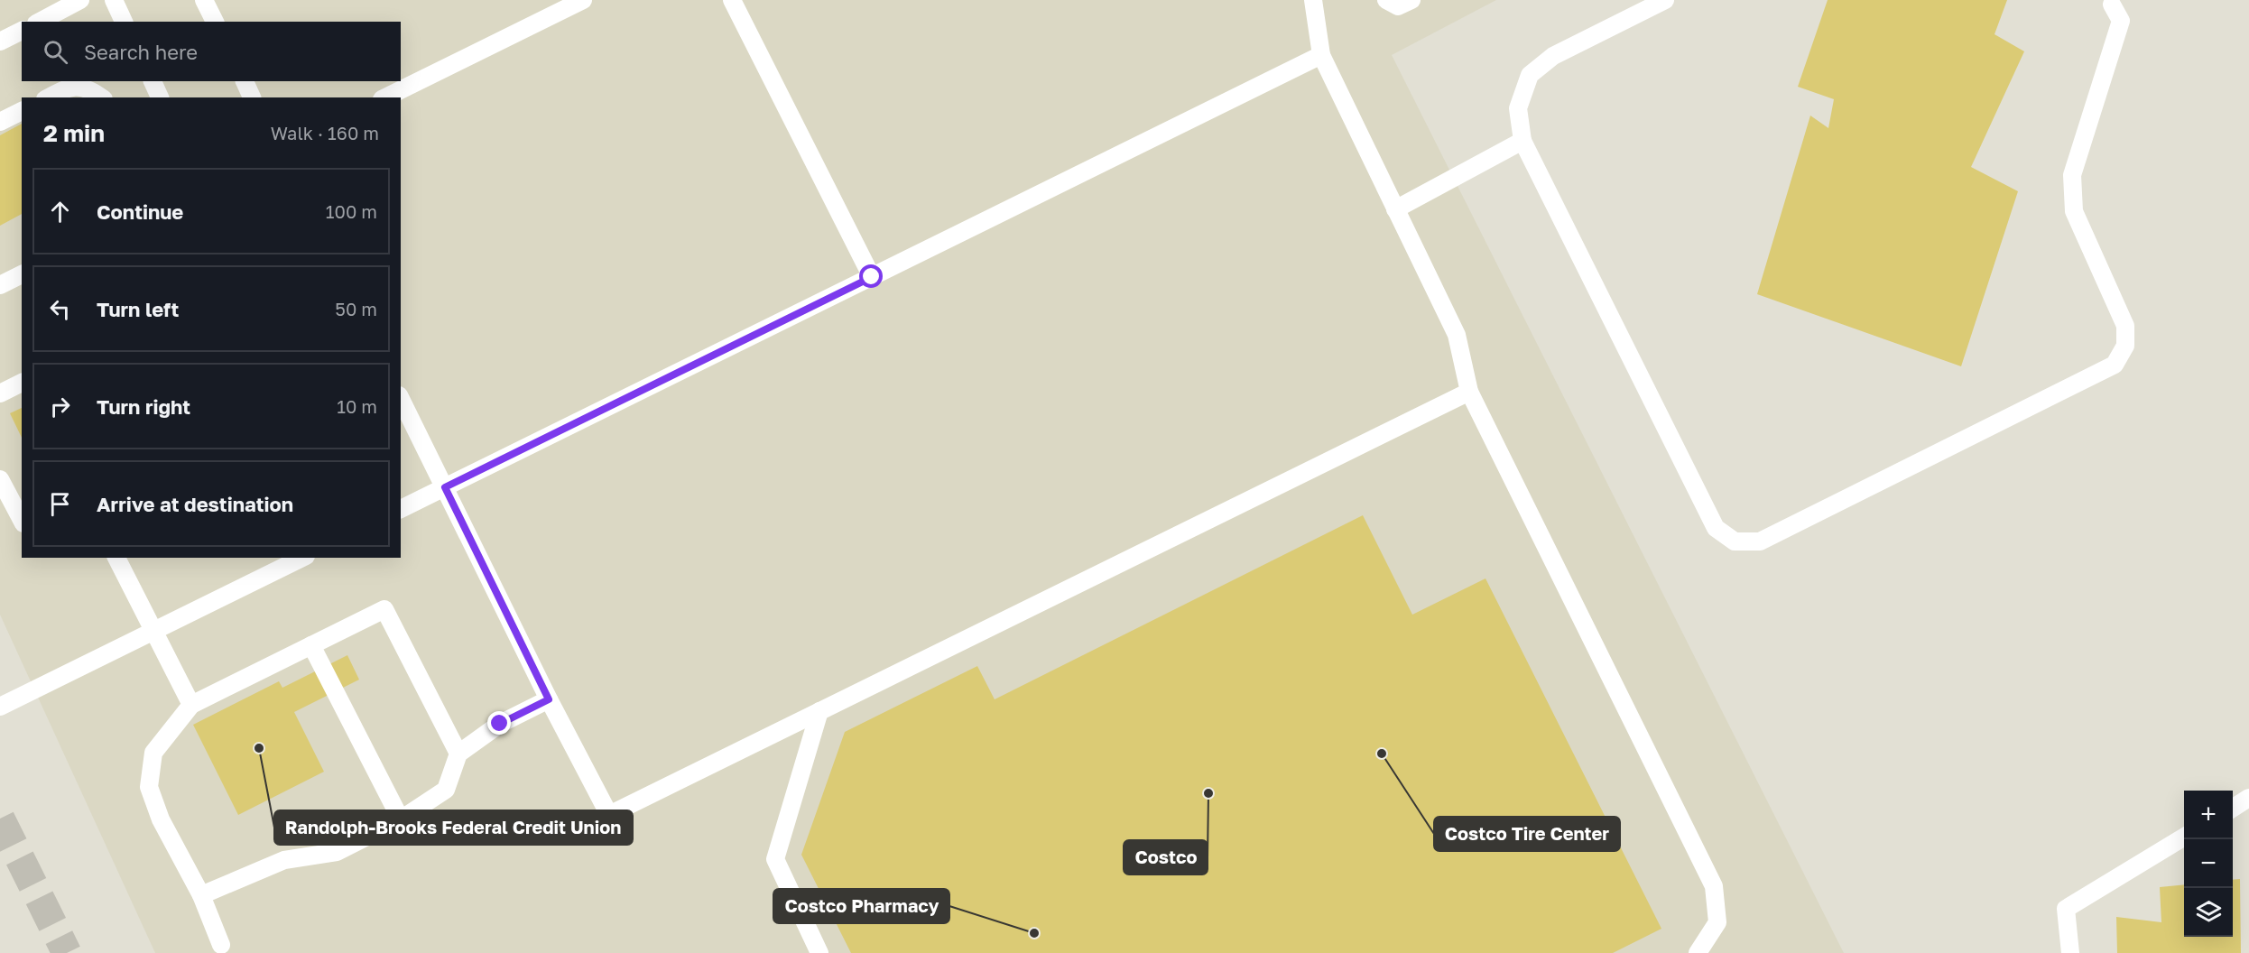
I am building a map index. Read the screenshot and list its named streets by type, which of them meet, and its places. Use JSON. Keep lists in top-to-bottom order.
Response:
{
  "places": [
    "Randolph-Brooks Federal Credit Union",
    "Costco Tire Center",
    "Costco",
    "Costco Pharmacy"
  ],
  "page": {
    "search": "Search here",
    "heading": ["2 min", "Walk · 160 m"],
    "list": [
      ["Continue", "100 m"],
      ["Turn left", "50 m"],
      ["Turn right", "10 m"],
      "Arrive at destination"
    ],
    "map_buttons": ["+", "−"]
  }
}
